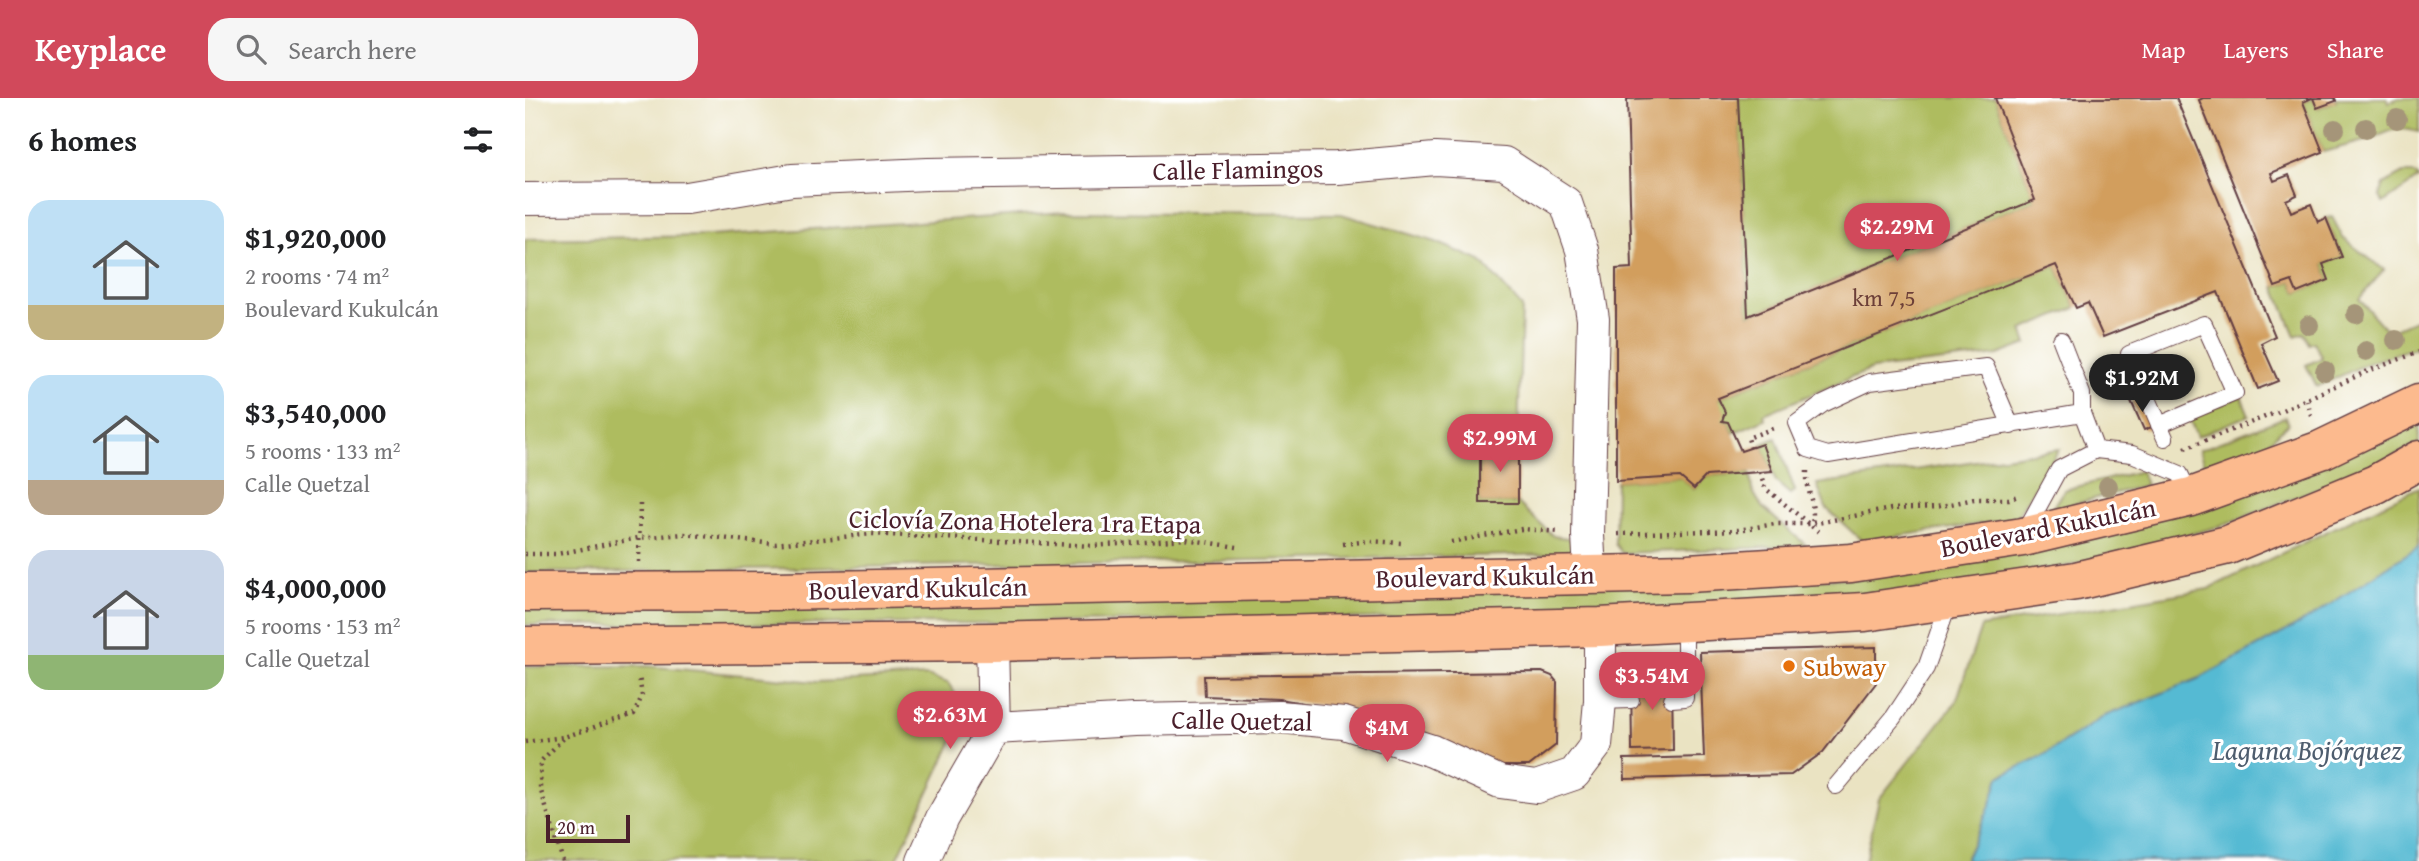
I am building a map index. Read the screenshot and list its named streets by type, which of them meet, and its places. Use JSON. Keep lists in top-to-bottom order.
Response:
{
  "streets": {
    "main road": ["Boulevard Kukulcán"],
    "street": ["Calle Flamingos", "Calle Quetzal"],
    "path": ["Ciclovía Zona Hotelera 1ra Etapa"]
  },
  "crossings": [
    ["Calle Flamingos", "Boulevard Kukulcán"],
    ["Boulevard Kukulcán", "Calle Quetzal"]
  ],
  "water": ["Laguna Bojórquez"],
  "places": ["Subway"],
  "house_numbers": ["km 7,5"],
  "scale_bar": "20 m",
  "page": {
    "header": "Keyplace",
    "search": "Search here",
    "nav": ["Map", "Layers", "Share"],
    "heading": "6 homes",
    "list": [
      {
        "name": "$1,920,000",
        "note": "2 rooms · 74 m² · Boulevard Kukulcán"
      },
      {
        "name": "$3,540,000",
        "note": "5 rooms · 133 m² · Calle Quetzal"
      },
      {
        "name": "$4,000,000",
        "note": "5 rooms · 153 m² · Calle Quetzal"
      }
    ],
    "price": [
      "$2.29M",
      "$1.92M",
      "$2.99M",
      "$3.54M",
      "$2.63M",
      "$4M"
    ],
    "scale": "20 m"
  }
}
